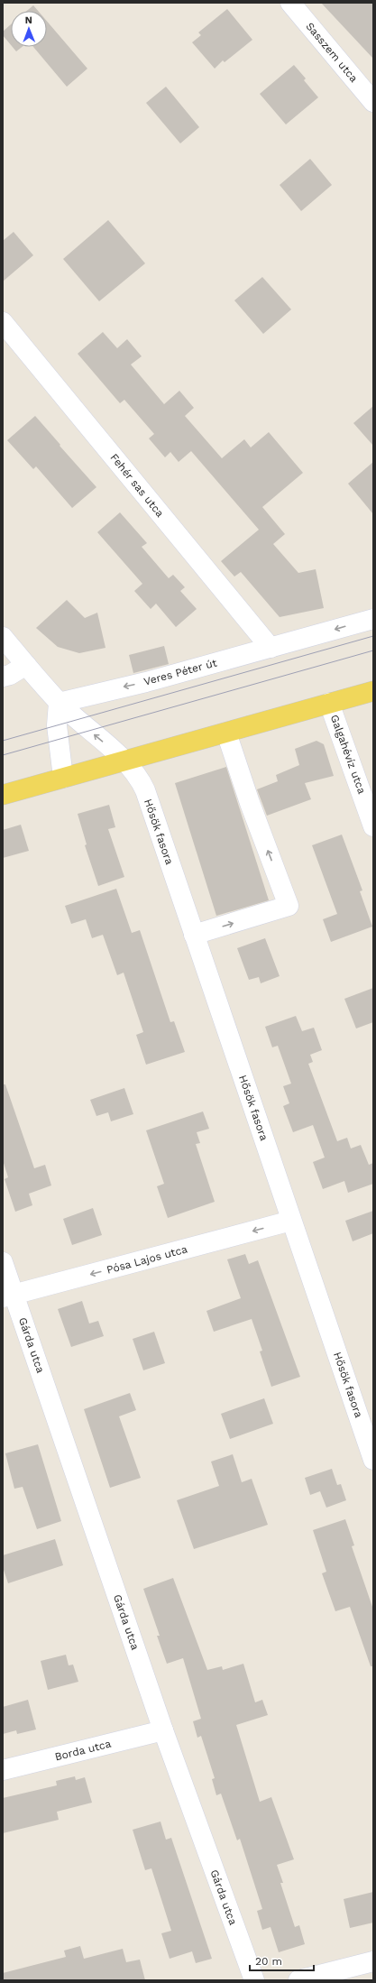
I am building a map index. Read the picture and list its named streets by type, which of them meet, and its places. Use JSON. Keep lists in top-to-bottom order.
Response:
{
  "streets": {
    "street": [
      "Sasszem utca",
      "Fehér sas utca",
      "Veres Péter út",
      "Galgahévíz utca",
      "Hősök fasora",
      "Pósa Lajos utca",
      "Gárda utca",
      "Borda utca"
    ]
  },
  "crossings": [
    ["Fehér sas utca", "Veres Péter út"],
    ["Veres Péter út", "Hősök fasora"],
    ["Hősök fasora", "Pósa Lajos utca"],
    ["Pósa Lajos utca", "Gárda utca"],
    ["Gárda utca", "Borda utca"]
  ],
  "one_way": ["Veres Péter út", "Pósa Lajos utca"],
  "scale_bar": "20 m",
  "north": "top"
}
